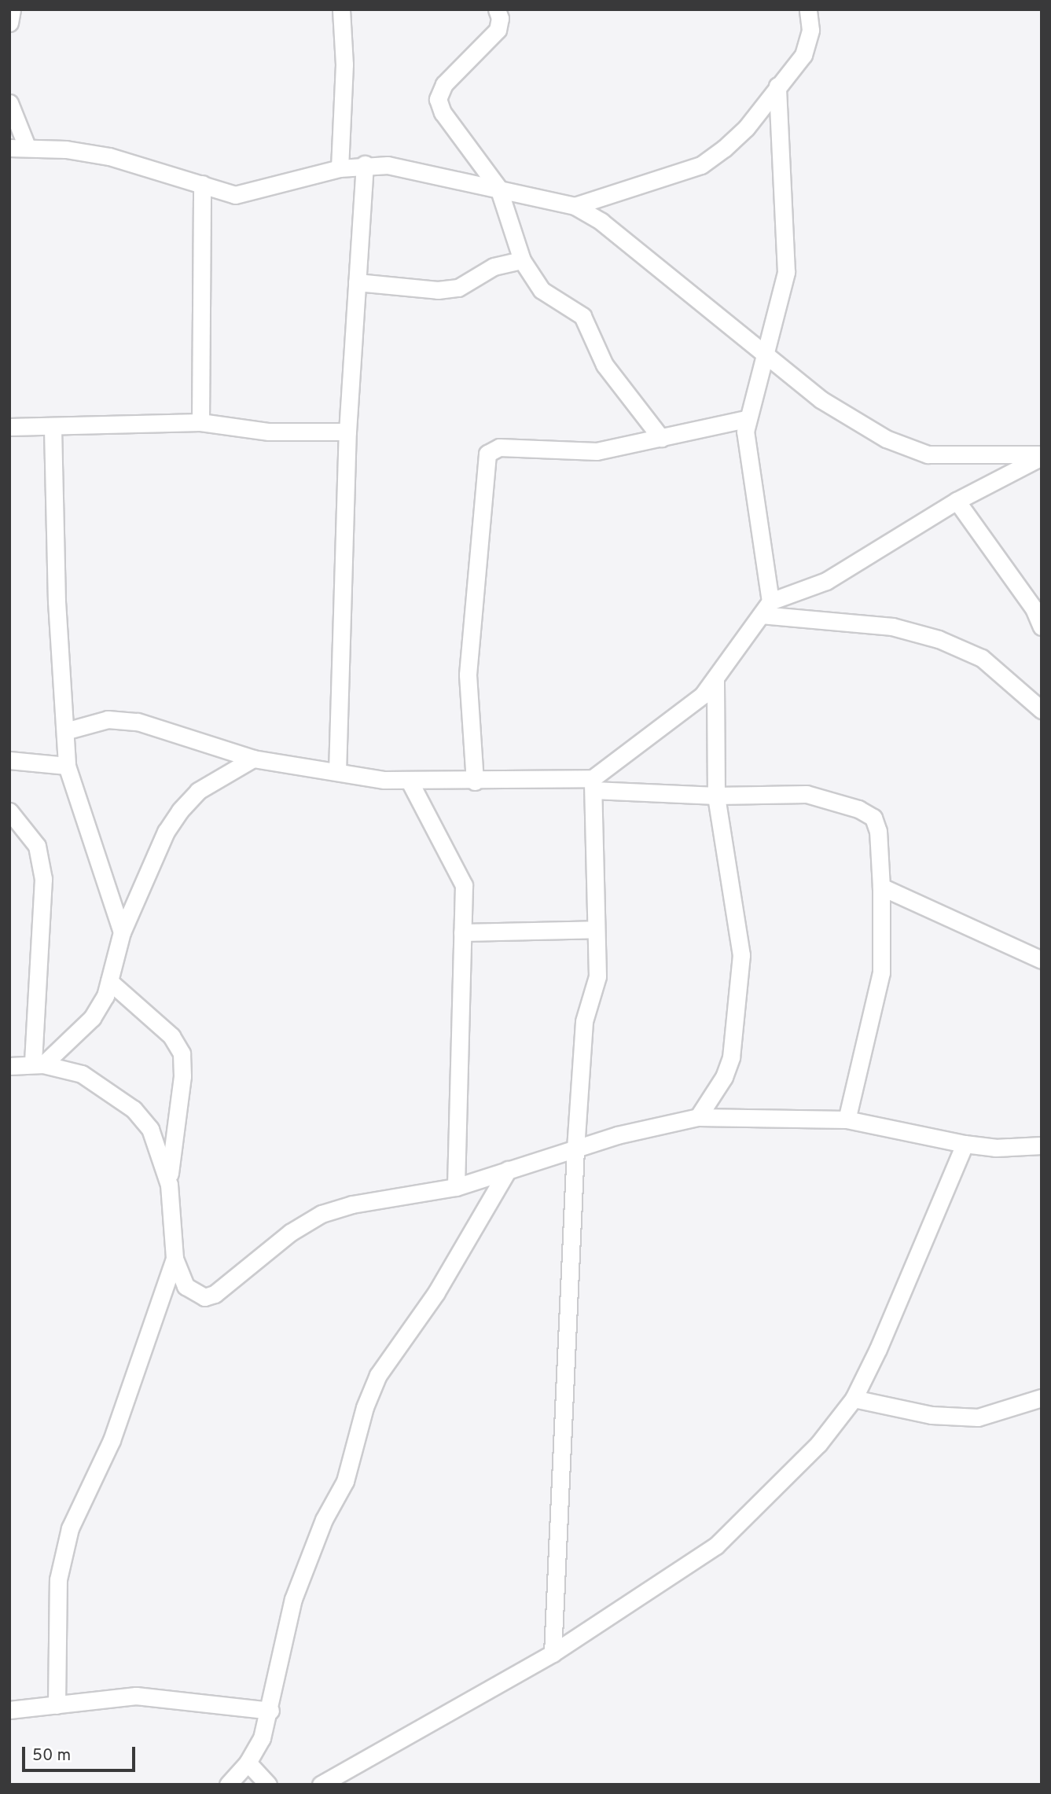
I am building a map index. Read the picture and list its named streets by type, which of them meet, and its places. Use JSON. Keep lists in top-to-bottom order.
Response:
{
  "scale_bar": "50 m"
}
